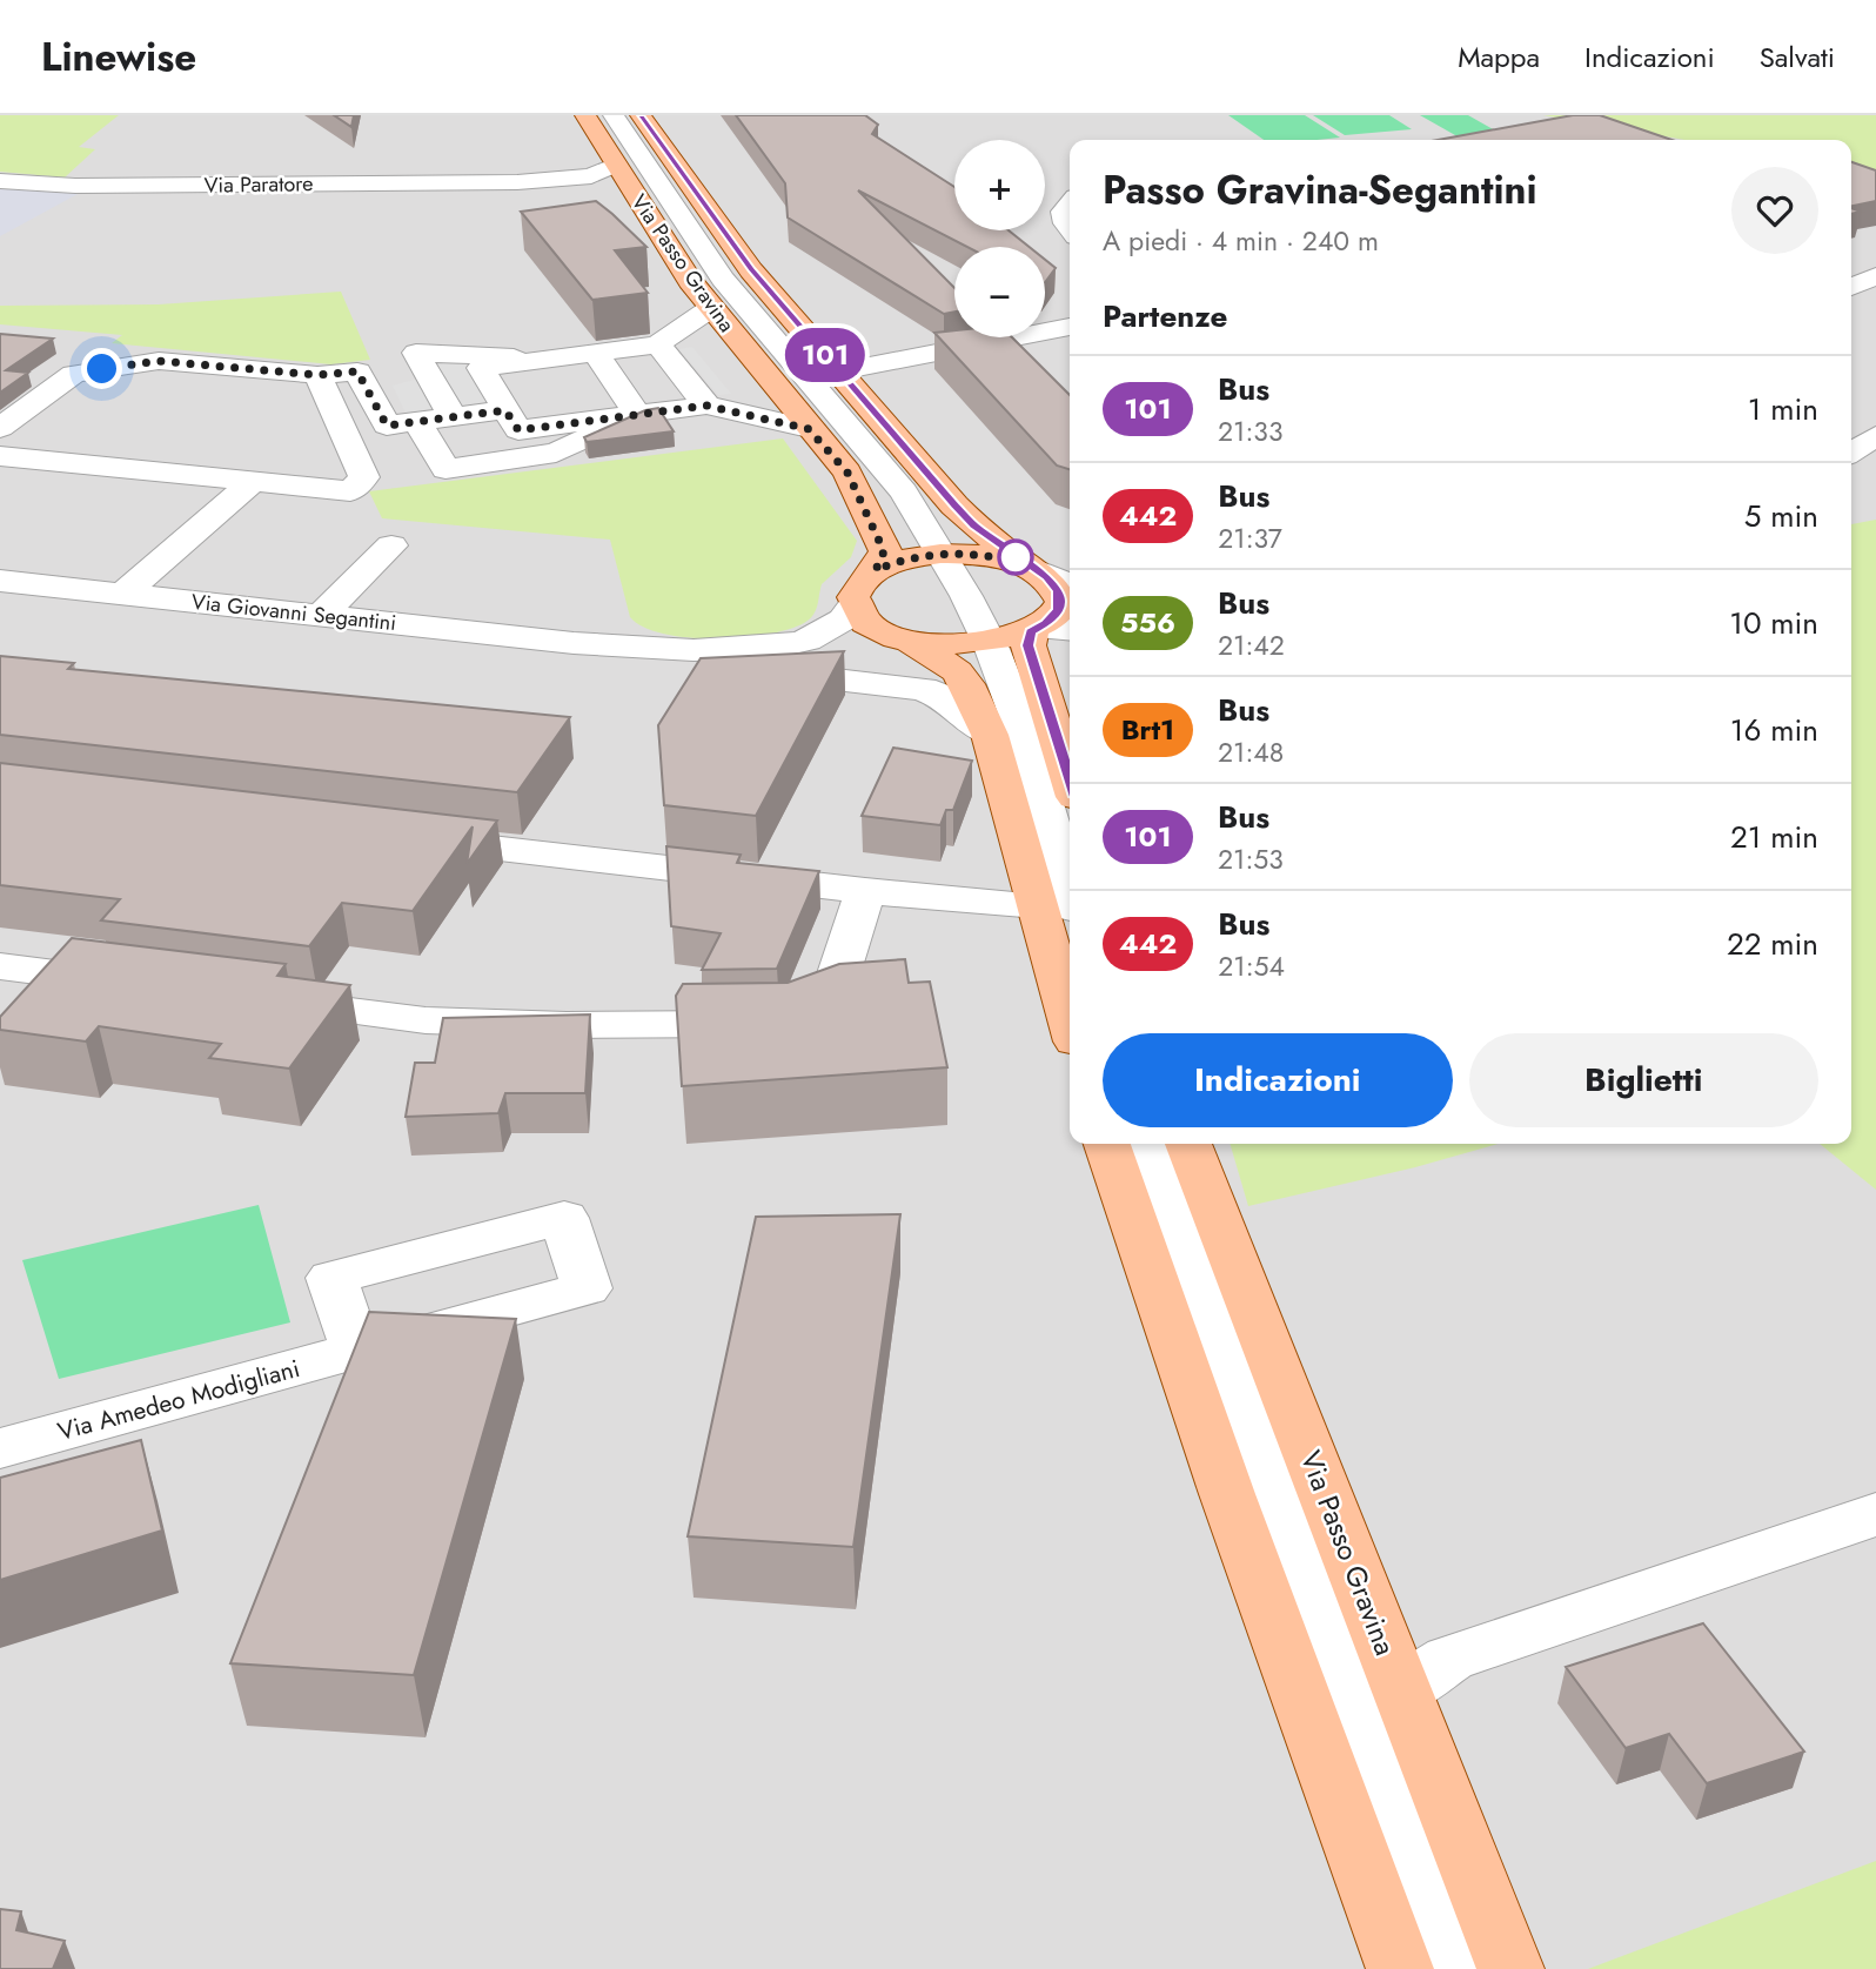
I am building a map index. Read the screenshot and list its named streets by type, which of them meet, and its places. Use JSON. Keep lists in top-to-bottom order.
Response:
{
  "streets": {
    "main road": ["Via Passo Gravina"],
    "street": ["Via Paratore", "Via Giovanni Segantini", "Via Amedeo Modigliani"]
  },
  "crossings": [
    ["Via Paratore", "Via Passo Gravina"]
  ],
  "lines": ["bus line 101"],
  "page": {
    "header": "Linewise",
    "nav": ["Mappa", "Indicazioni", "Salvati"],
    "on_map": "101",
    "map_buttons": ["+", "−"],
    "heading": [
      ["Passo Gravina-Segantini", "A piedi · 4 min · 240 m"],
      "Partenze"
    ],
    "list": [
      {
        "mark": "101",
        "name": "Bus",
        "note": "21:33",
        "value": "1 min"
      },
      {
        "mark": "442",
        "name": "Bus",
        "note": "21:37",
        "value": "5 min"
      },
      {
        "mark": "556",
        "name": "Bus",
        "note": "21:42",
        "value": "10 min"
      },
      {
        "mark": "Brt1",
        "name": "Bus",
        "note": "21:48",
        "value": "16 min"
      },
      {
        "mark": "101",
        "name": "Bus",
        "note": "21:53",
        "value": "21 min"
      },
      {
        "mark": "442",
        "name": "Bus",
        "note": "21:54",
        "value": "22 min"
      }
    ],
    "buttons": ["Indicazioni", "Biglietti"]
  }
}
